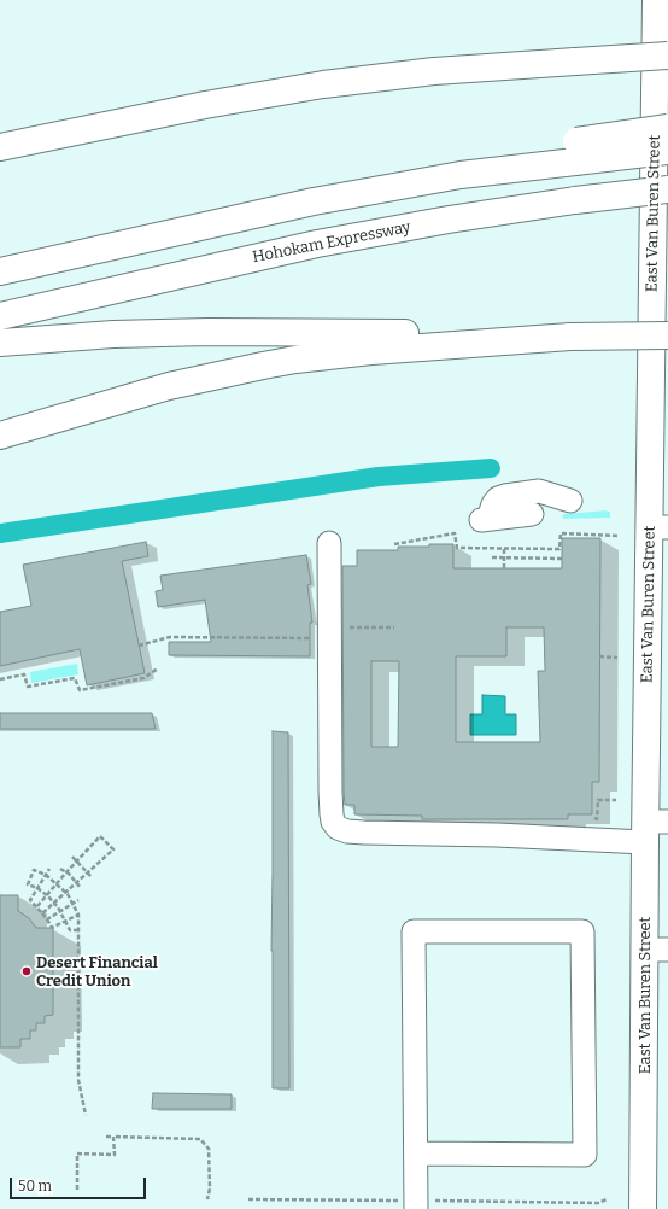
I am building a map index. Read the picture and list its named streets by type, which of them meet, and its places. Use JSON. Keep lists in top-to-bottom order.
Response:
{
  "streets": {
    "main road": ["East Van Buren Street", "Hohokam Expressway"]
  },
  "places": ["Desert Financial Credit Union"],
  "scale_bar": "50 m"
}
